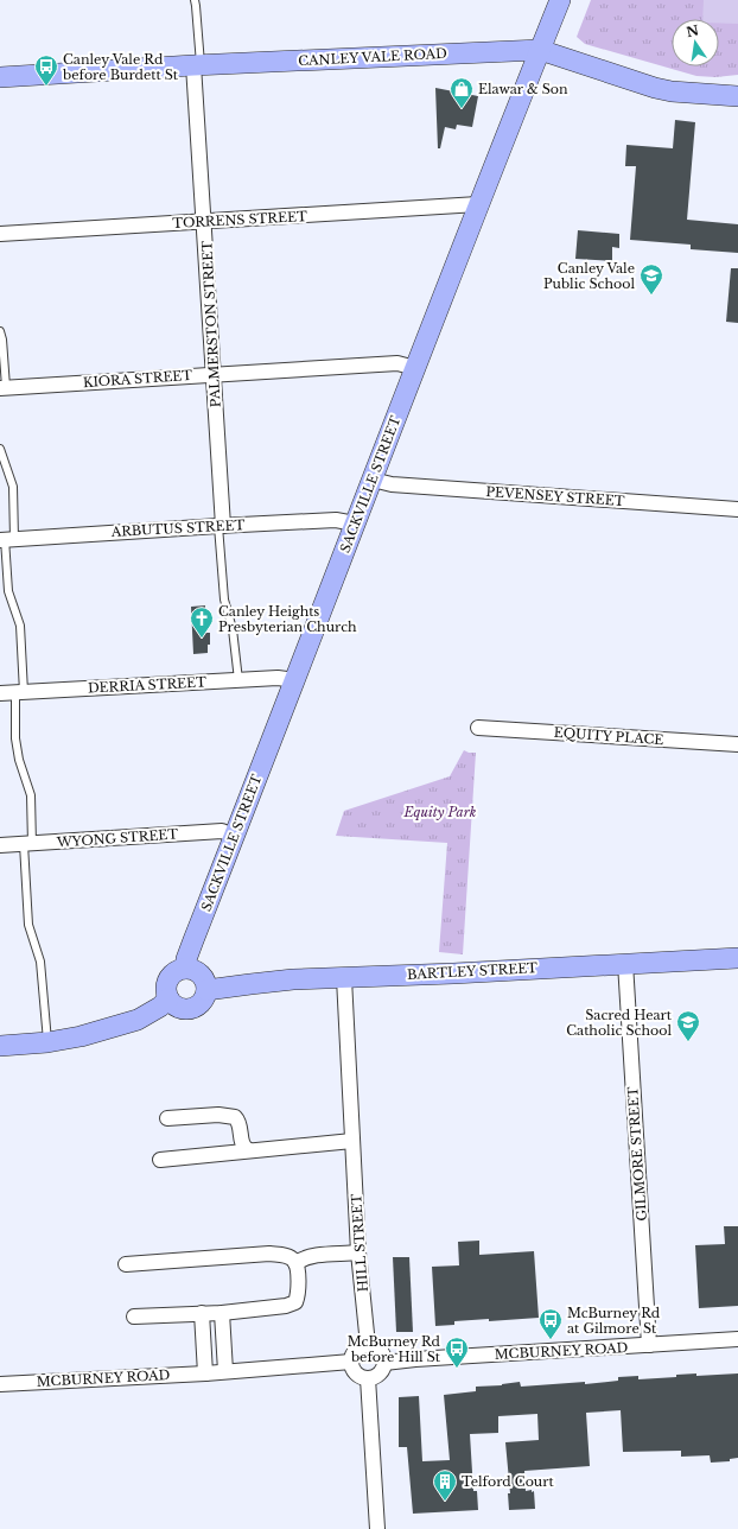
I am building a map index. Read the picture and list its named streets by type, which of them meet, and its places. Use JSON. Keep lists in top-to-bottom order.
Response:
{
  "streets": {
    "main road": ["CANLEY VALE ROAD", "SACKVILLE STREET", "BARTLEY STREET"],
    "street": [
      "TORRENS STREET",
      "PALMERSTON STREET",
      "KIORA STREET",
      "PEVENSEY STREET",
      "ARBUTUS STREET",
      "DERRIA STREET",
      "EQUITY PLACE",
      "WYONG STREET",
      "GILMORE STREET",
      "HILL STREET",
      "MCBURNEY ROAD"
    ]
  },
  "crossings": [
    ["CANLEY VALE ROAD", "PALMERSTON STREET"],
    ["CANLEY VALE ROAD", "SACKVILLE STREET"],
    ["TORRENS STREET", "PALMERSTON STREET"],
    ["TORRENS STREET", "SACKVILLE STREET"],
    ["PALMERSTON STREET", "KIORA STREET"],
    ["PALMERSTON STREET", "ARBUTUS STREET"],
    ["PALMERSTON STREET", "DERRIA STREET"],
    ["KIORA STREET", "SACKVILLE STREET"],
    ["SACKVILLE STREET", "PEVENSEY STREET"],
    ["SACKVILLE STREET", "ARBUTUS STREET"],
    ["SACKVILLE STREET", "DERRIA STREET"],
    ["SACKVILLE STREET", "WYONG STREET"],
    ["SACKVILLE STREET", "BARTLEY STREET"],
    ["BARTLEY STREET", "GILMORE STREET"],
    ["BARTLEY STREET", "HILL STREET"],
    ["GILMORE STREET", "MCBURNEY ROAD"],
    ["HILL STREET", "MCBURNEY ROAD"]
  ],
  "parks": ["Equity Park"],
  "places": {
    "bus stop": ["Canley Vale Rd before Burdett St", "McBurney Rd at Gilmore St", "McBurney Rd before Hill St"],
    "shop": ["Elawar & Son"],
    "school or university": ["Canley Vale Public School", "Sacred Heart Catholic School"],
    "church": ["Canley Heights Presbyterian Church"],
    "building": ["Telford Court"]
  },
  "north": "top"
}
